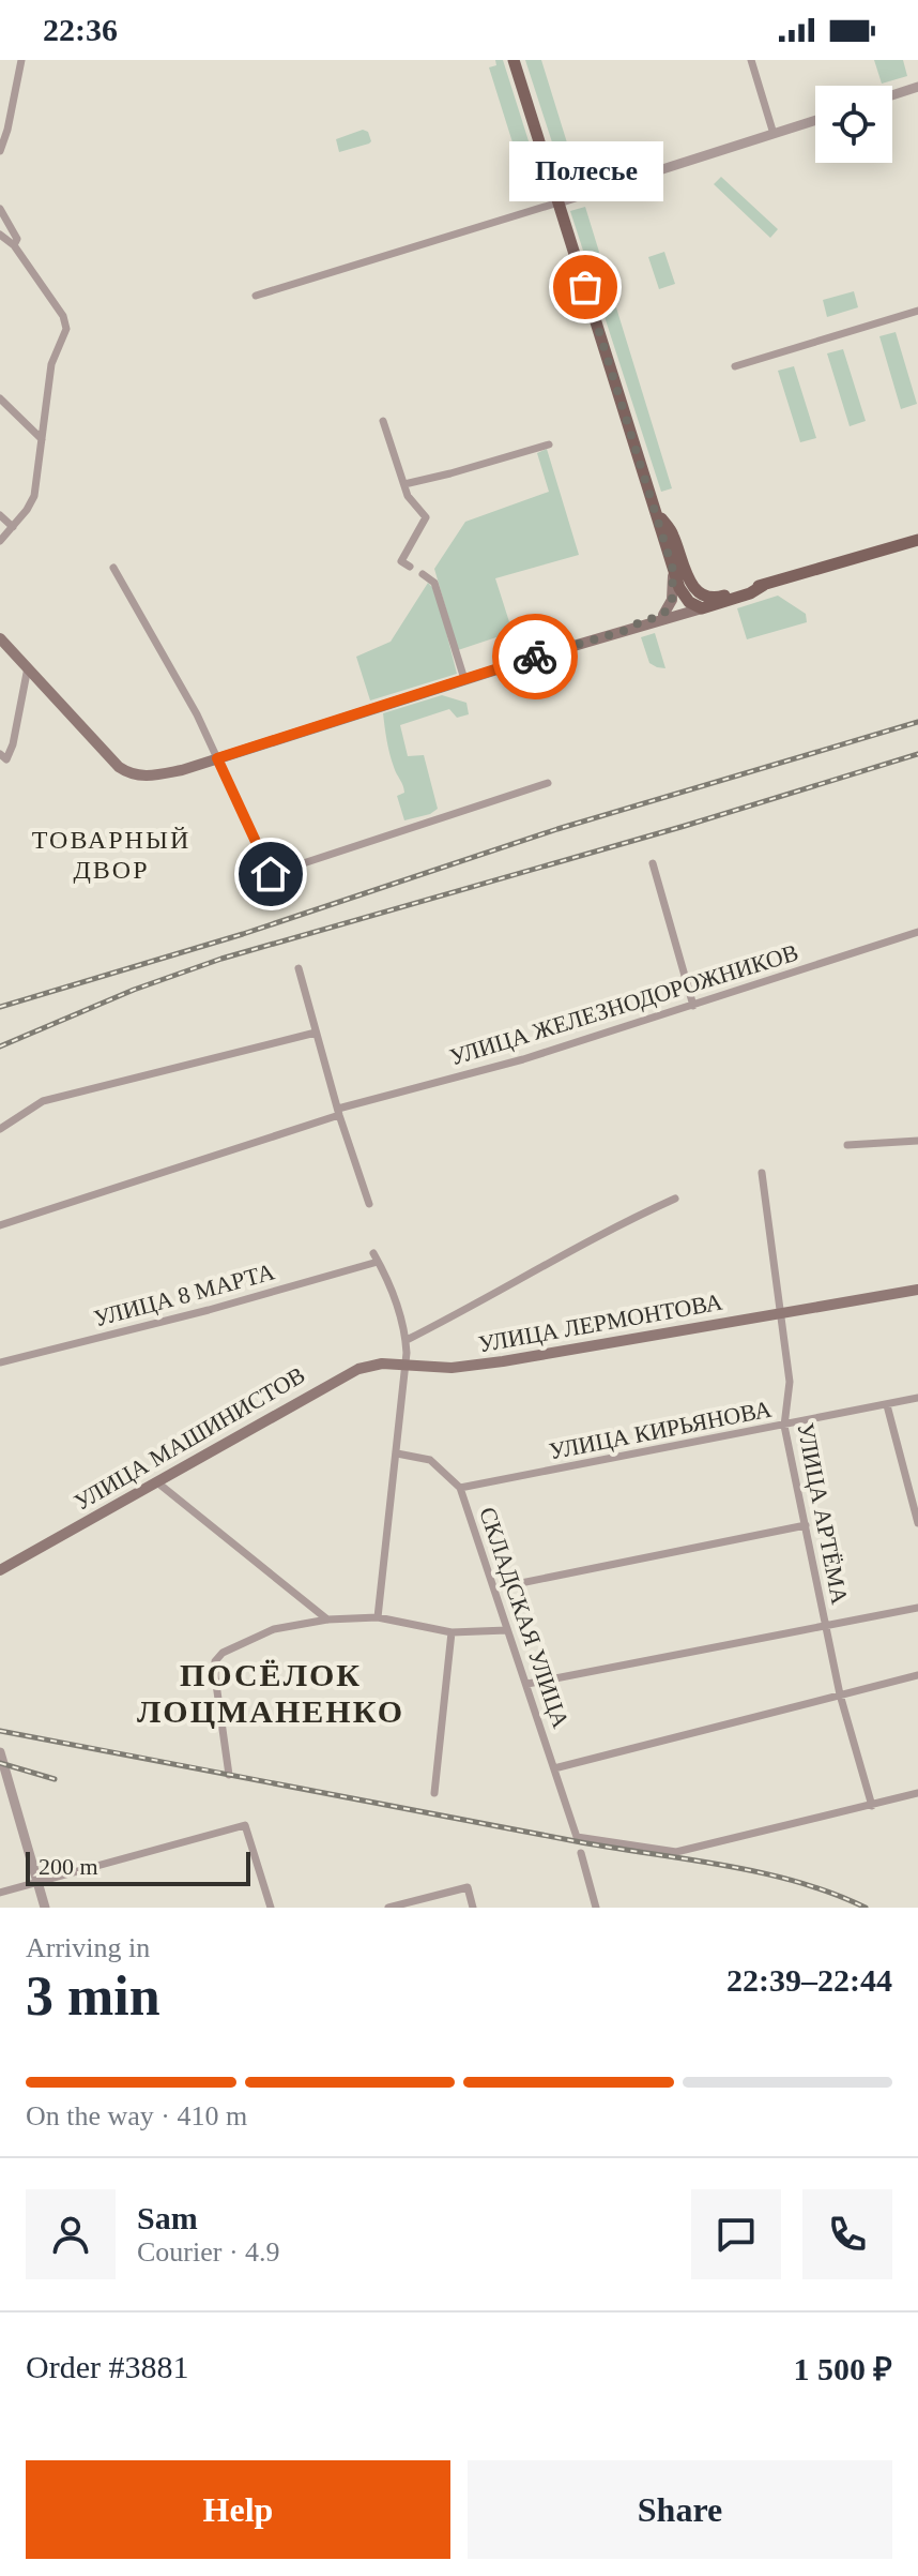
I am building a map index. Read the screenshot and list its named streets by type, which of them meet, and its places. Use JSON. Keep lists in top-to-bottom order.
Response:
{
  "streets": {
    "main road": ["УЛИЦА ЛЕРМОНТОВА", "УЛИЦА МАШИНИСТОВ"],
    "street": [
      "УЛИЦА ЖЕЛЕЗНОДОРОЖНИКОВ",
      "УЛИЦА 8 МАРТА",
      "УЛИЦА КИРЬЯНОВА",
      "УЛИЦА АРТЁМА",
      "СКЛАДСКАЯ УЛИЦА"
    ]
  },
  "crossings": [
    ["УЛИЦА ЛЕРМОНТОВА", "УЛИЦА МАШИНИСТОВ"],
    ["УЛИЦА ЛЕРМОНТОВА", "УЛИЦА АРТЁМА"],
    ["УЛИЦА КИРЬЯНОВА", "УЛИЦА АРТЁМА"],
    ["УЛИЦА КИРЬЯНОВА", "СКЛАДСКАЯ УЛИЦА"],
    ["УЛИЦА АРТЁМА", "СКЛАДСКАЯ УЛИЦА"]
  ],
  "districts": ["ТОВАРНЫЙ ДВОР", "ПОСЁЛОК ЛОЦМАНЕНКО"],
  "places": ["Полесье"],
  "scale_bar": "200 m",
  "page": {
    "status": "22:36",
    "bubble": "Полесье",
    "scale": "200 m",
    "heading": ["3 min", "Arriving in", "22:39–22:44"],
    "panel": [
      "Sam",
      "Courier · 4.9",
      "Order #3881",
      "1 500 ₽"
    ],
    "bar": "On the way · 410 m",
    "buttons": ["Help", "Share"]
  }
}
